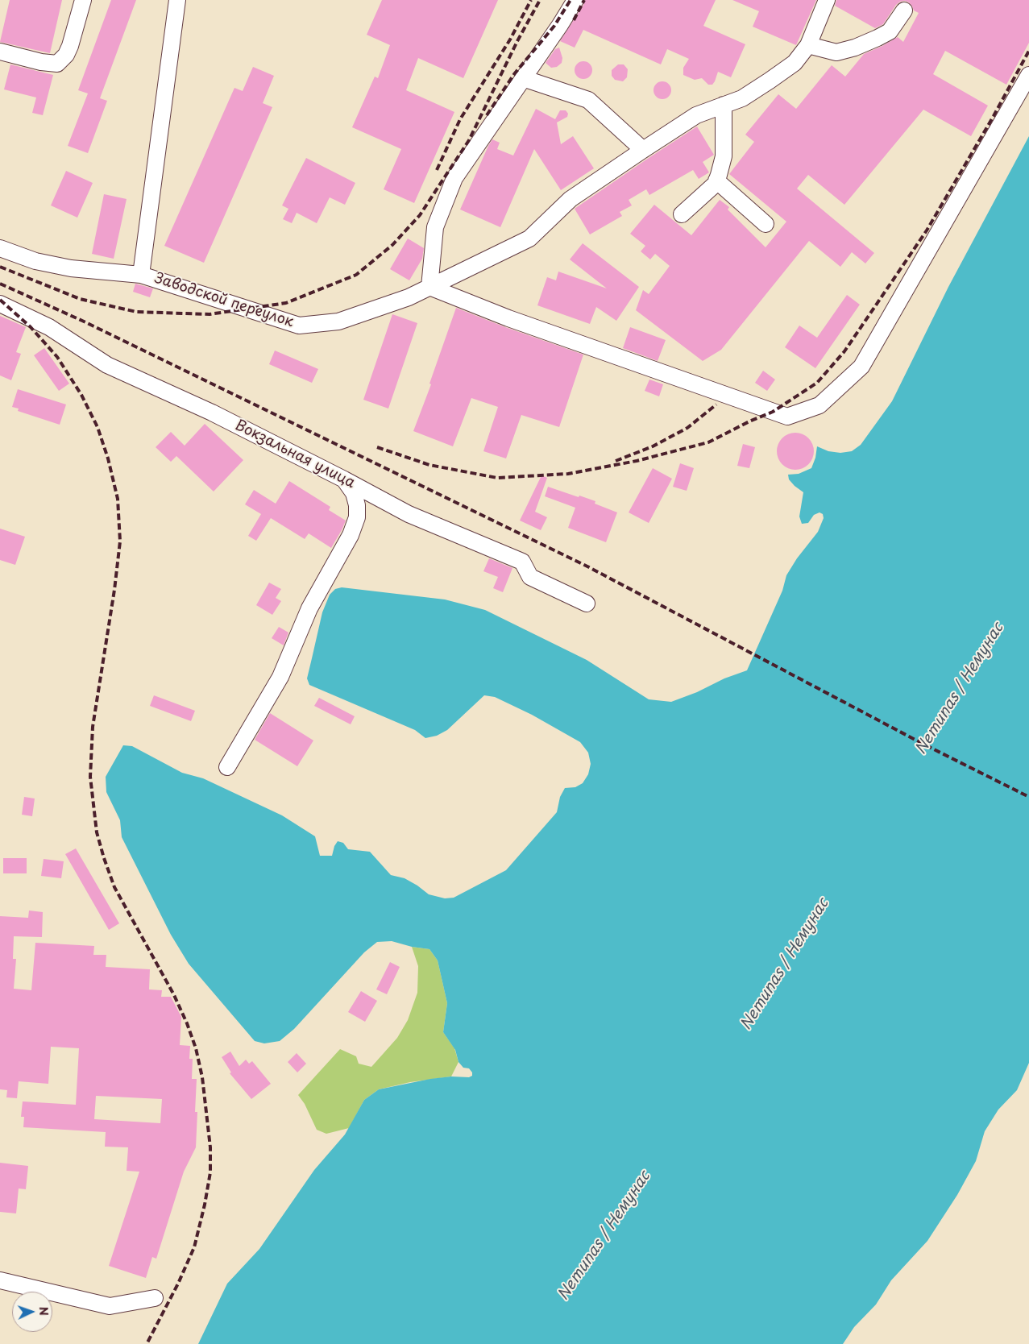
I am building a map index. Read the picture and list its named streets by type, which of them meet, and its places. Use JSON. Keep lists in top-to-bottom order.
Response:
{
  "streets": {
    "street": ["Заводской переулок", "Вокзальная улица"]
  },
  "water": ["Nemunas / Немунас"],
  "north": "right"
}
